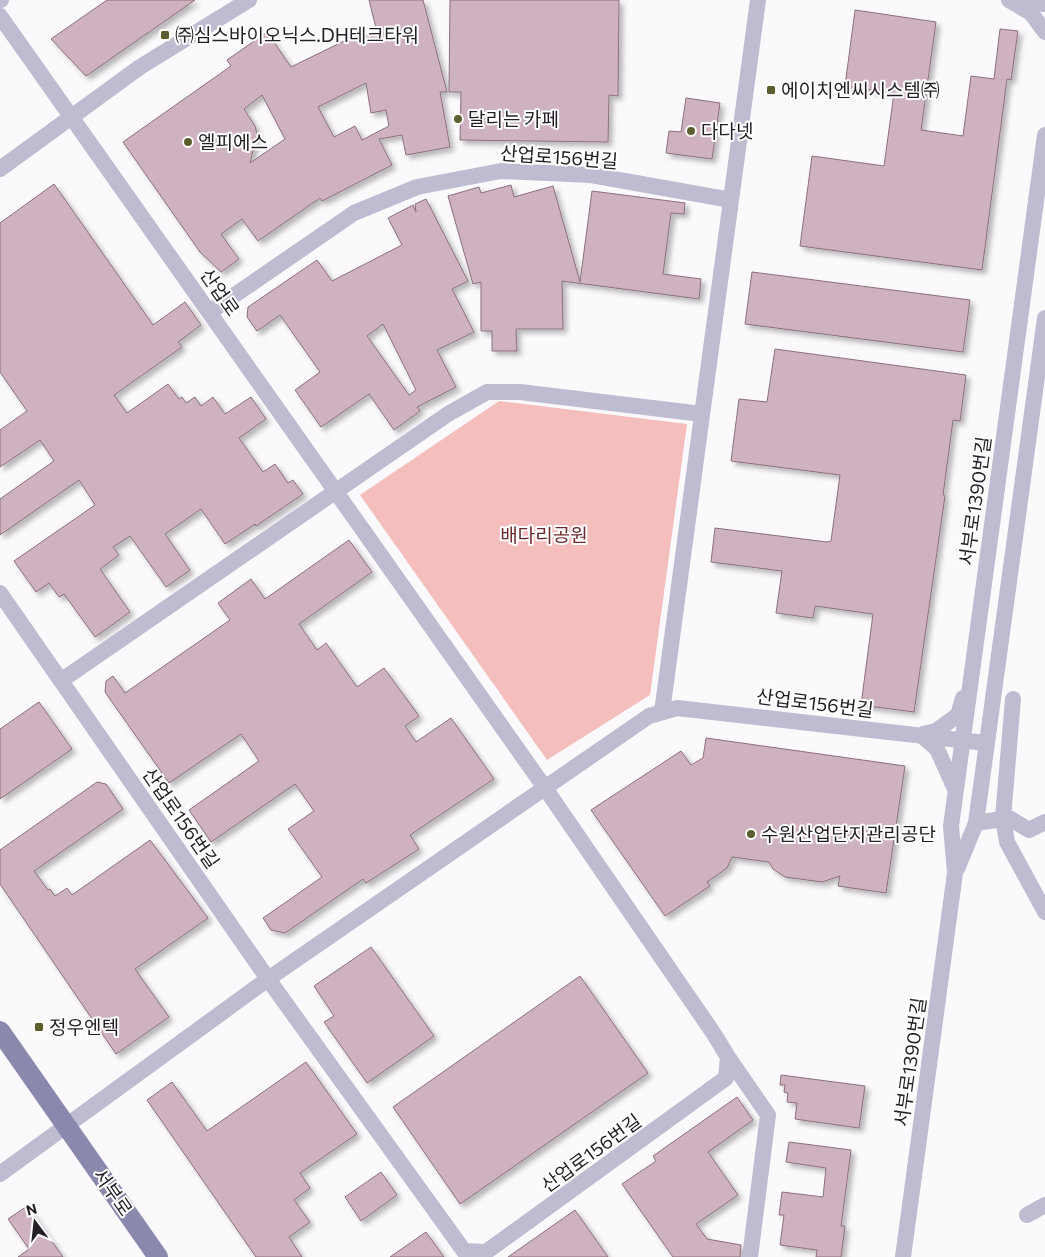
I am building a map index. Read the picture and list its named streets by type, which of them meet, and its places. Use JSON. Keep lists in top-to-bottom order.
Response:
{
  "streets": {
    "main road": ["서부로"],
    "street": ["산업로156번길", "산업로", "서부로1390번길"]
  },
  "crossings": [
    ["산업로156번길", "산업로"],
    ["산업로156번길", "서부로1390번길"]
  ],
  "parks": ["배다리공원"],
  "places": {
    "transit": ["㈜심스바이오닉스.DH테크타워", "에이치엔씨시스템㈜", "정우엔텍"],
    "other": [
      "달리는 카페",
      "다다넷",
      "엘피에스",
      "수원산업단지관리공단"
    ]
  },
  "north": "top"
}
